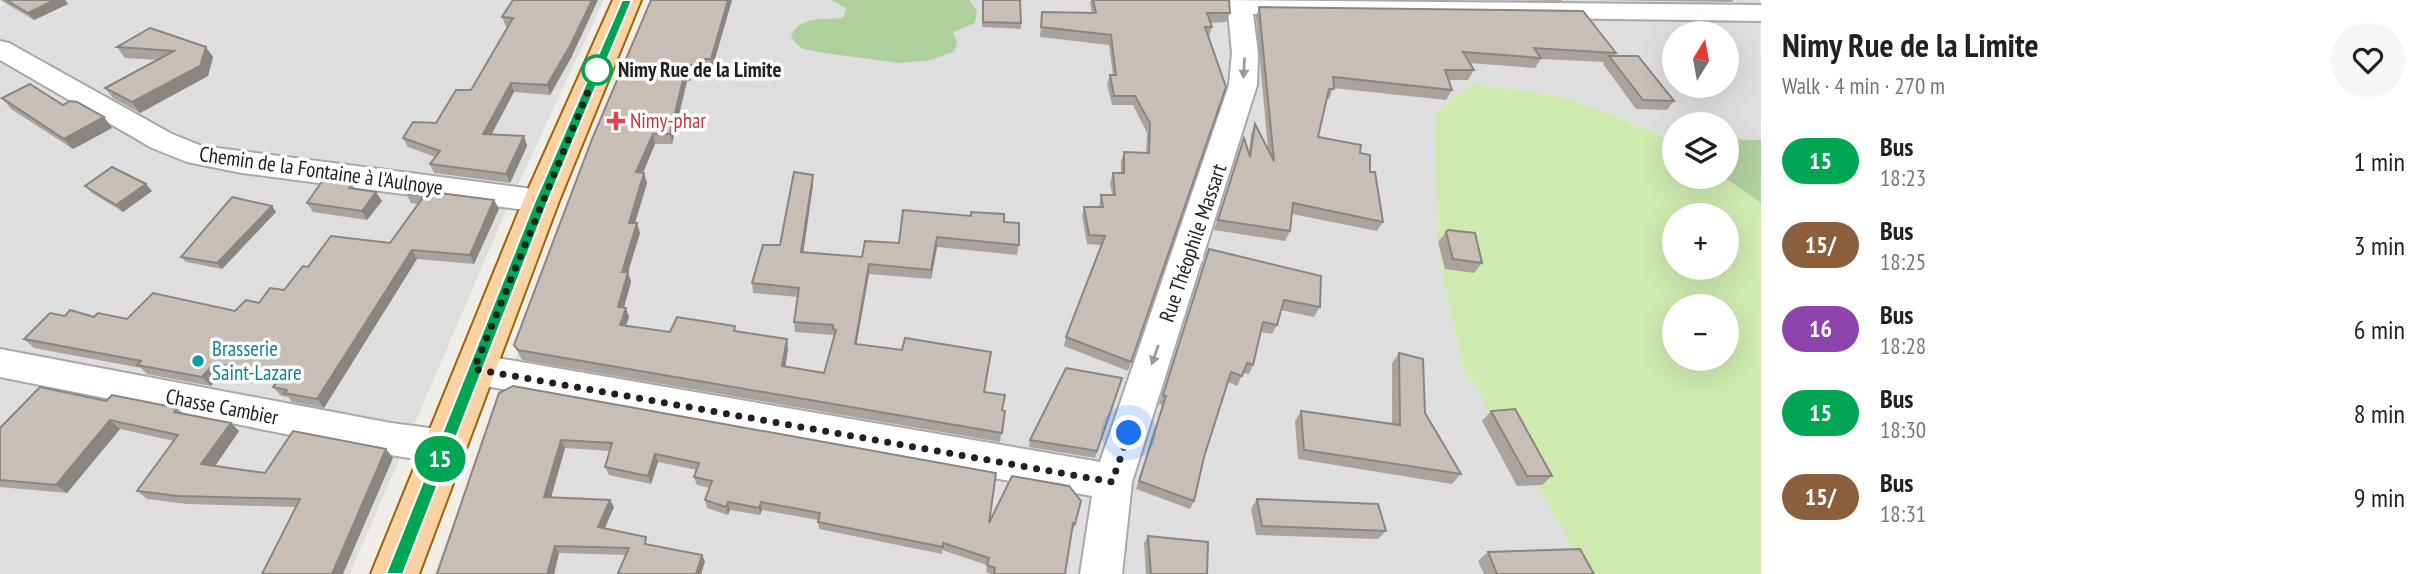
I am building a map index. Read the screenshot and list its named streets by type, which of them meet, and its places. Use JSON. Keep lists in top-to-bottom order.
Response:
{
  "streets": {
    "street": ["Chemin de la Fontaine à l'Aulnoye", "Rue Théophile Massart", "Chasse Cambier"]
  },
  "one_way": ["Rue Théophile Massart"],
  "places": {
    "other": ["Nimy Rue de la Limite", "Brasserie Saint-Lazare"],
    "health": ["Nimy-phar"]
  },
  "lines": ["bus line 15"],
  "north": "top",
  "page": {
    "on_map": "15",
    "heading": ["Nimy Rue de la Limite", "Walk · 4 min · 270 m"],
    "map_buttons": ["+", "−"],
    "list": [
      {
        "mark": "15",
        "name": "Bus",
        "note": "18:23",
        "value": "1 min"
      },
      {
        "mark": "15/",
        "name": "Bus",
        "note": "18:25",
        "value": "3 min"
      },
      {
        "mark": "16",
        "name": "Bus",
        "note": "18:28",
        "value": "6 min"
      },
      {
        "mark": "15",
        "name": "Bus",
        "note": "18:30",
        "value": "8 min"
      },
      {
        "mark": "15/",
        "name": "Bus",
        "note": "18:31",
        "value": "9 min"
      }
    ]
  }
}
